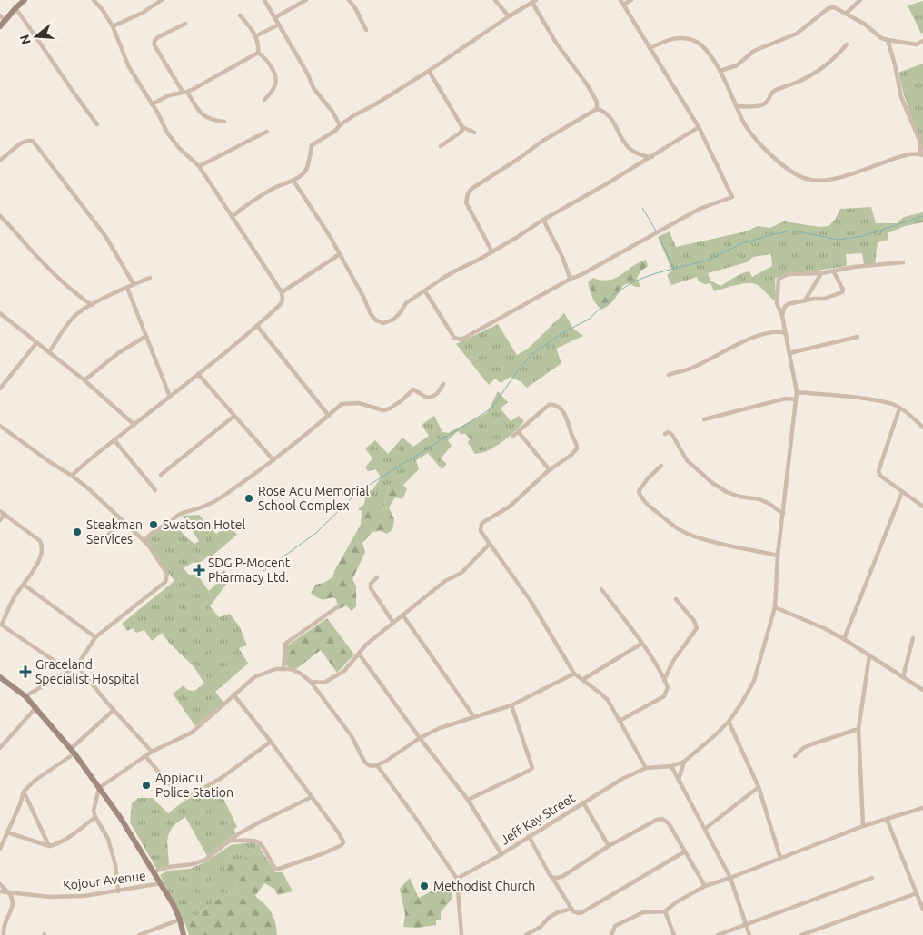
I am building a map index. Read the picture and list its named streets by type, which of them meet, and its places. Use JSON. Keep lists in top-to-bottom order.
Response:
{
  "streets": {
    "street": ["Jeff Kay Street", "Kojour Avenue"]
  },
  "places": {
    "other": [
      "Rose Adu Memorial School Complex",
      "Swatson Hotel",
      "Steakman Services",
      "Appiadu Police Station",
      "Methodist Church"
    ],
    "health": ["SDG P-Mocent Pharmacy Ltd.", "Graceland Specialist Hospital"]
  },
  "north": "left"
}
